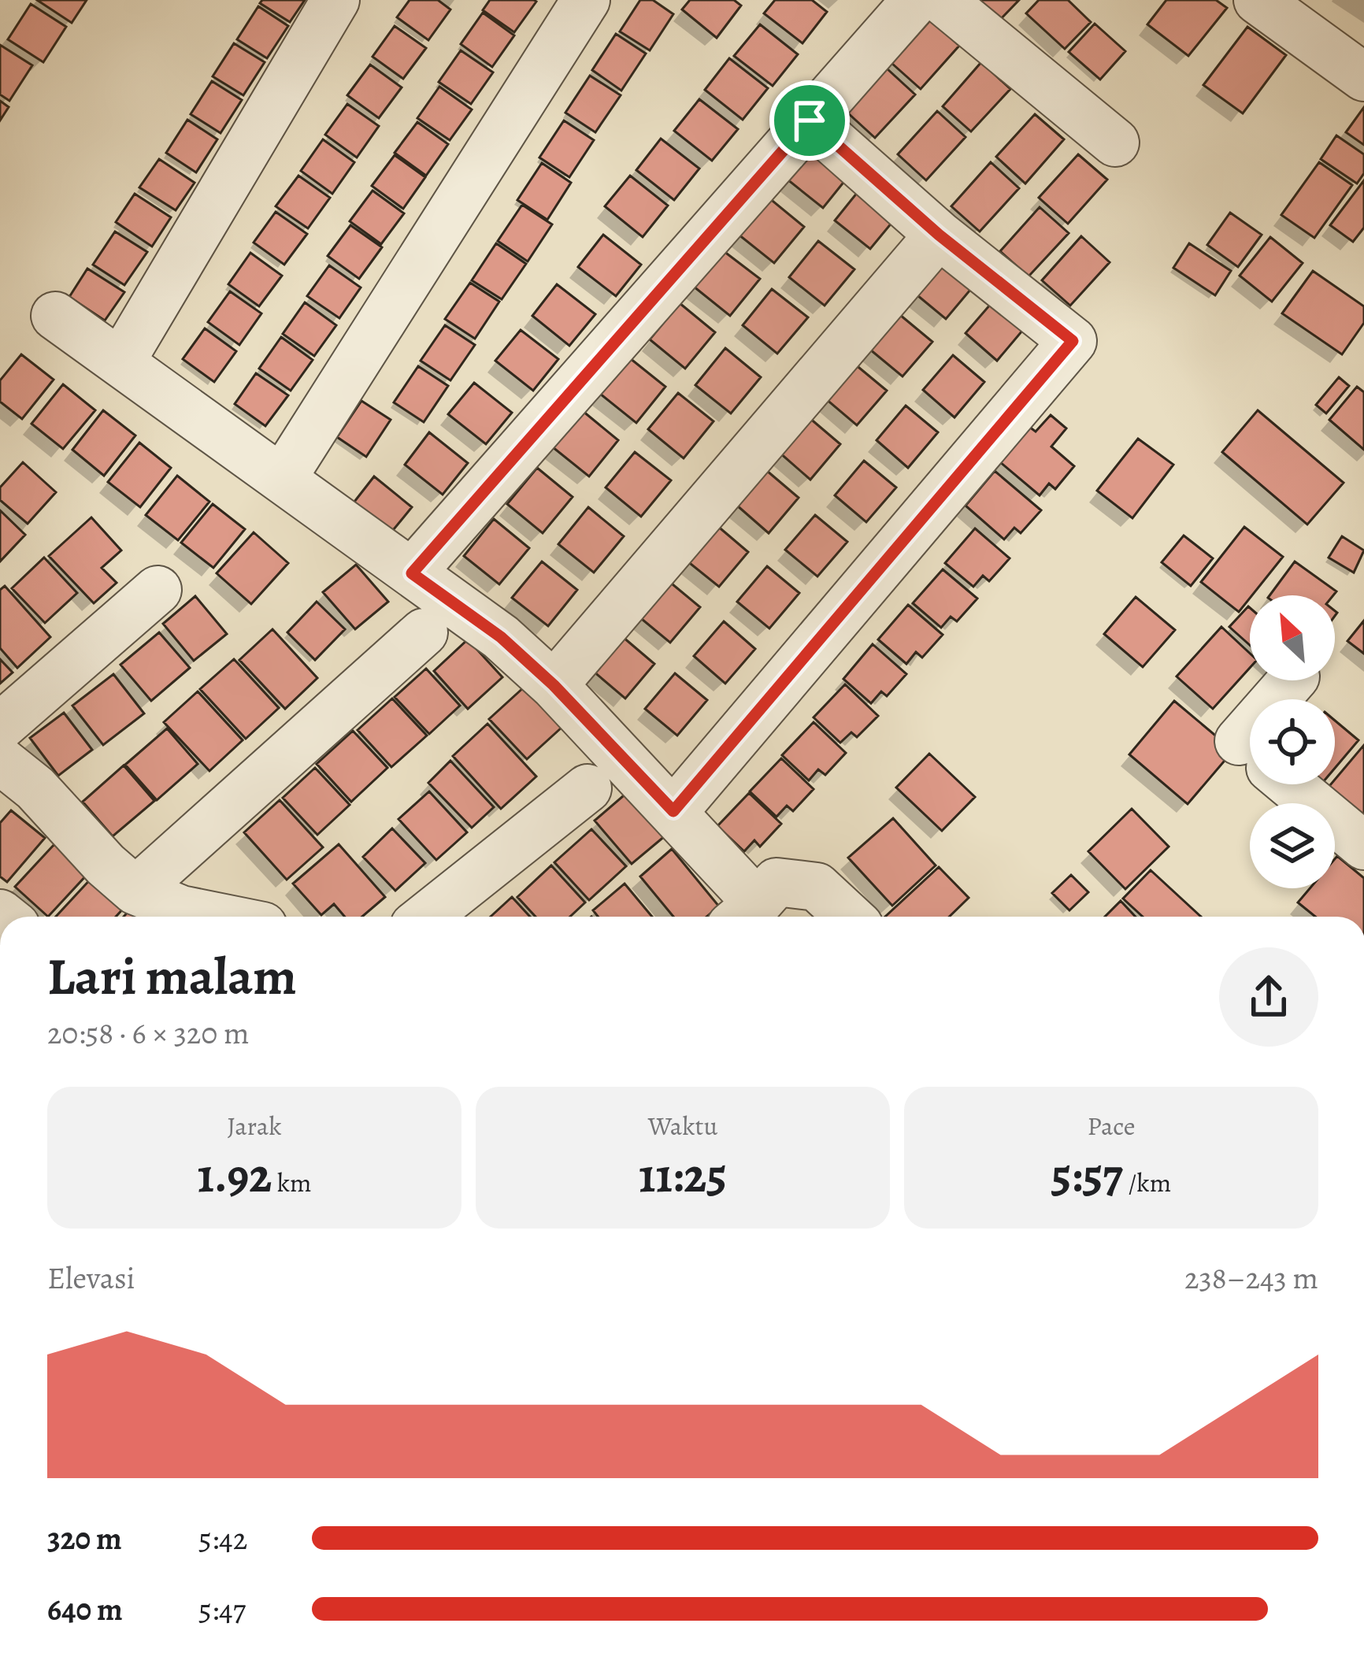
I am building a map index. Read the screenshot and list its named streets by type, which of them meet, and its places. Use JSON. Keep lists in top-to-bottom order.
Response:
{
  "north": "top left",
  "page": {
    "heading": ["Lari malam", "20:58 · 6 × 320 m"],
    "stats": [
      ["Jarak", "1.92 km"],
      ["Waktu", "11:25"],
      ["Pace", "5:57 /km"]
    ],
    "chart": ["Elevasi", "238–243 m"],
    "list": [
      {
        "name": "320 m",
        "note": "5:42"
      },
      {
        "name": "640 m",
        "note": "5:47"
      }
    ]
  }
}
